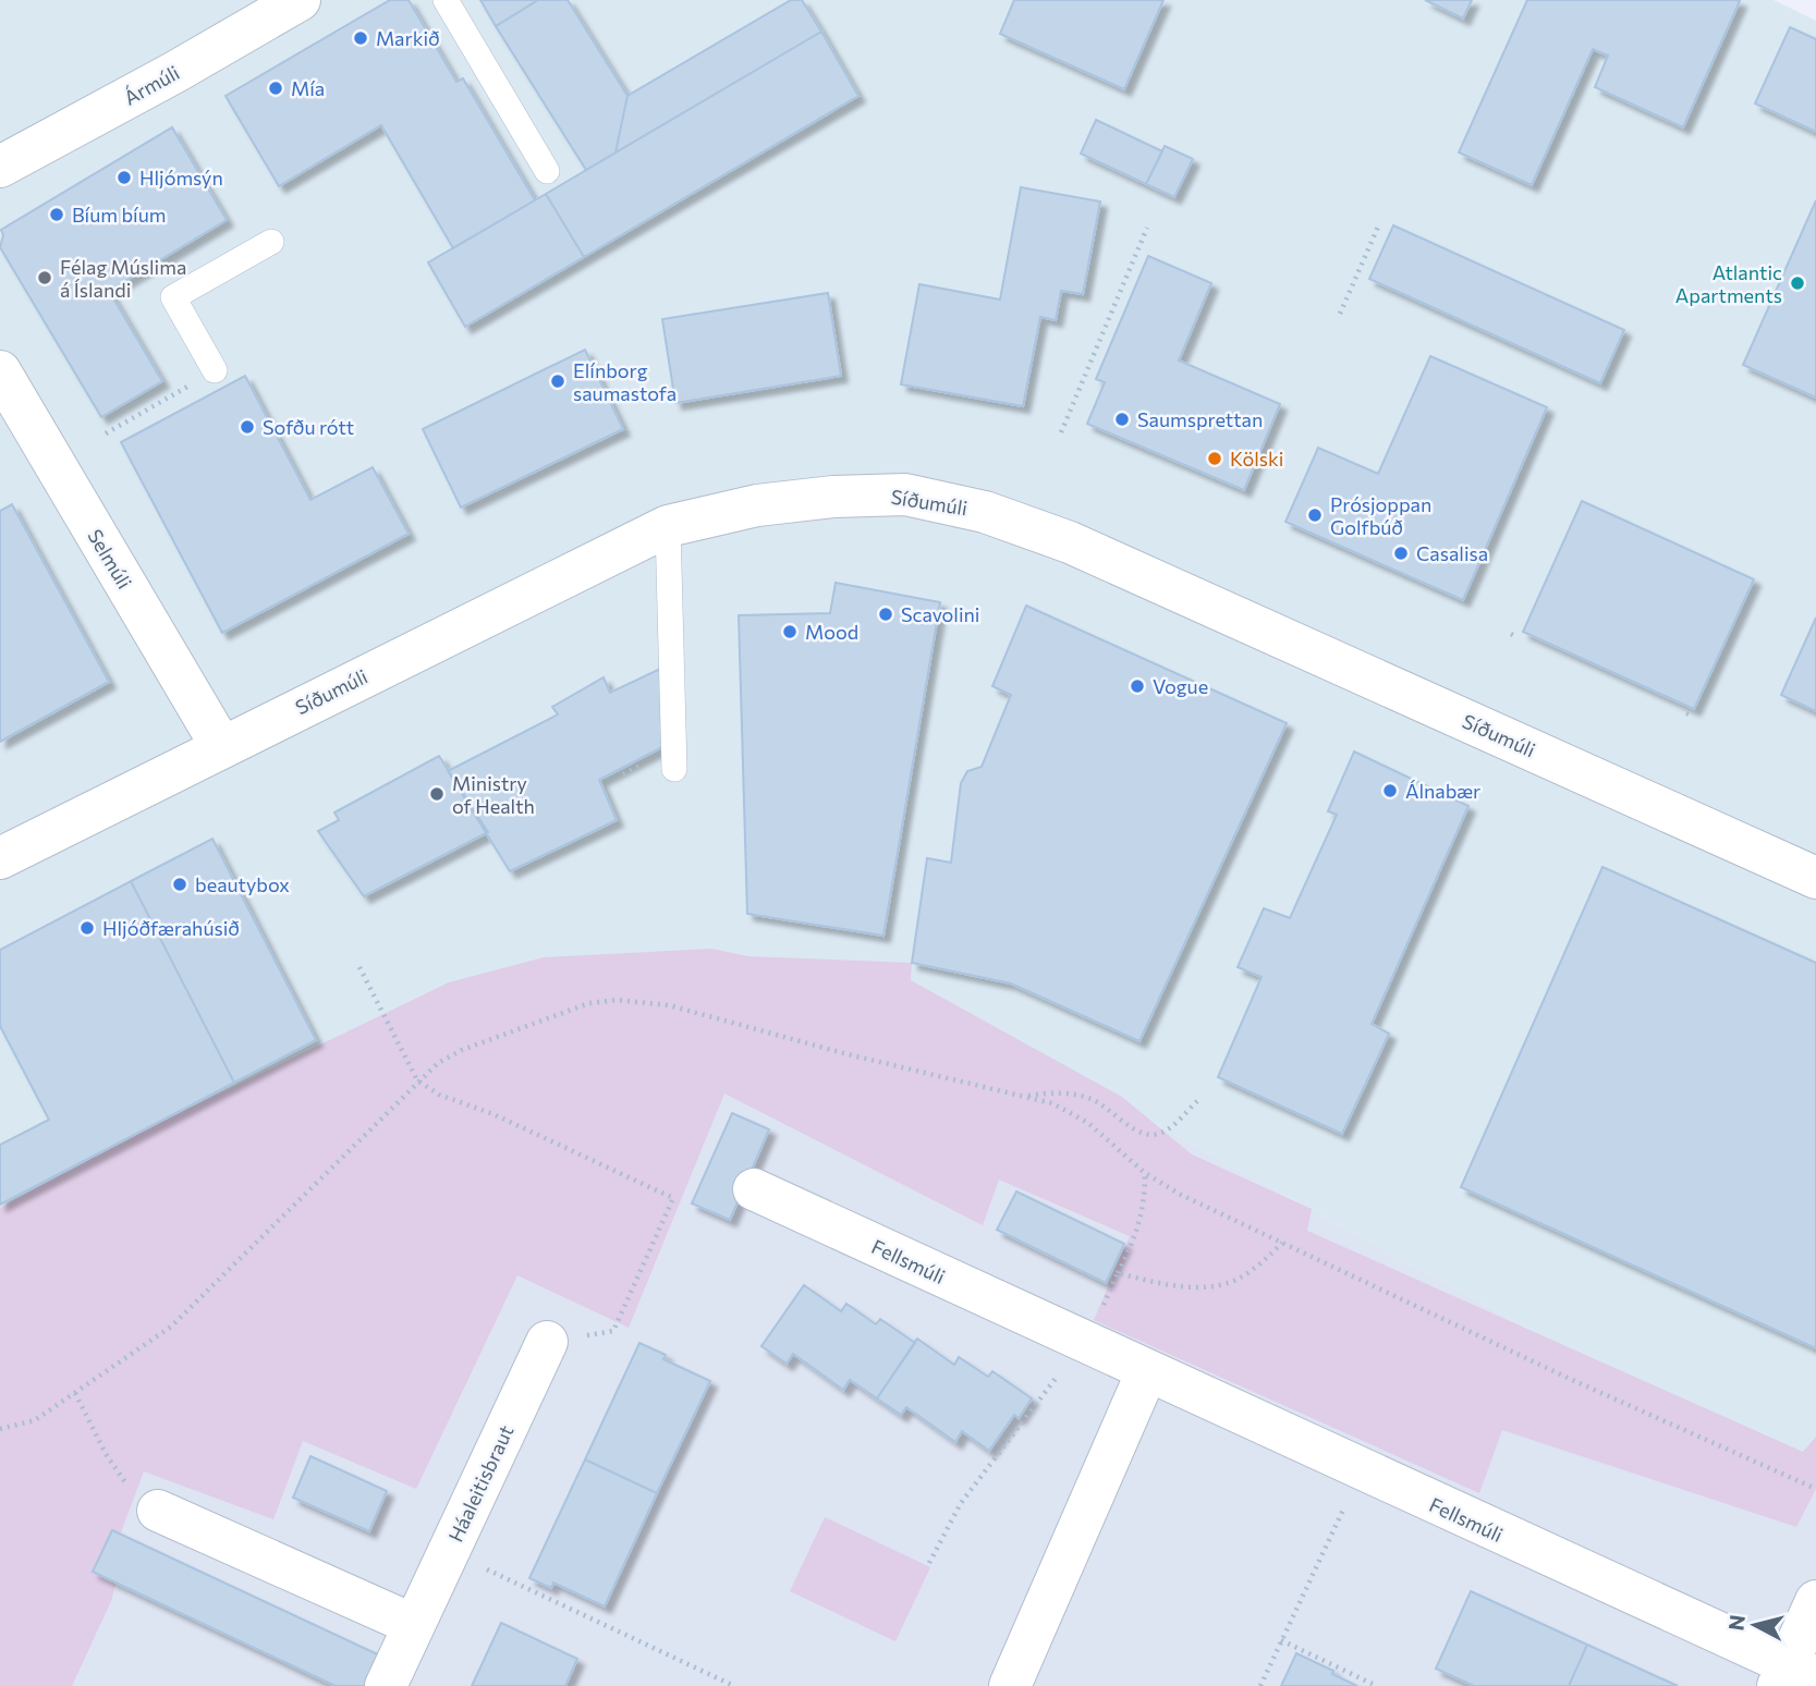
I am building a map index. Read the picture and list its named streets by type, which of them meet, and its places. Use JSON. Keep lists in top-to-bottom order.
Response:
{
  "streets": {
    "street": [
      "Ármúli",
      "Síðumúli",
      "Selmúli",
      "Fellsmúli",
      "Háaleitisbraut"
    ]
  },
  "crossings": [
    ["Síðumúli", "Selmúli"]
  ],
  "places": [
    "Markið",
    "Mía",
    "Hljómsýn",
    "Bíum bíum",
    "Félag Múslima á Íslandi",
    "Atlantic Apartments",
    "Elínborg saumastofa",
    "Saumsprettan",
    "Sofðu rótt",
    "Kölski",
    "Prósjoppan Golfbúð",
    "Casalisa",
    "Scavolini",
    "Mood",
    "Vogue",
    "Álnabær",
    "Ministry of Health",
    "beautybox",
    "Hljóðfærahúsið"
  ],
  "north": "left"
}
